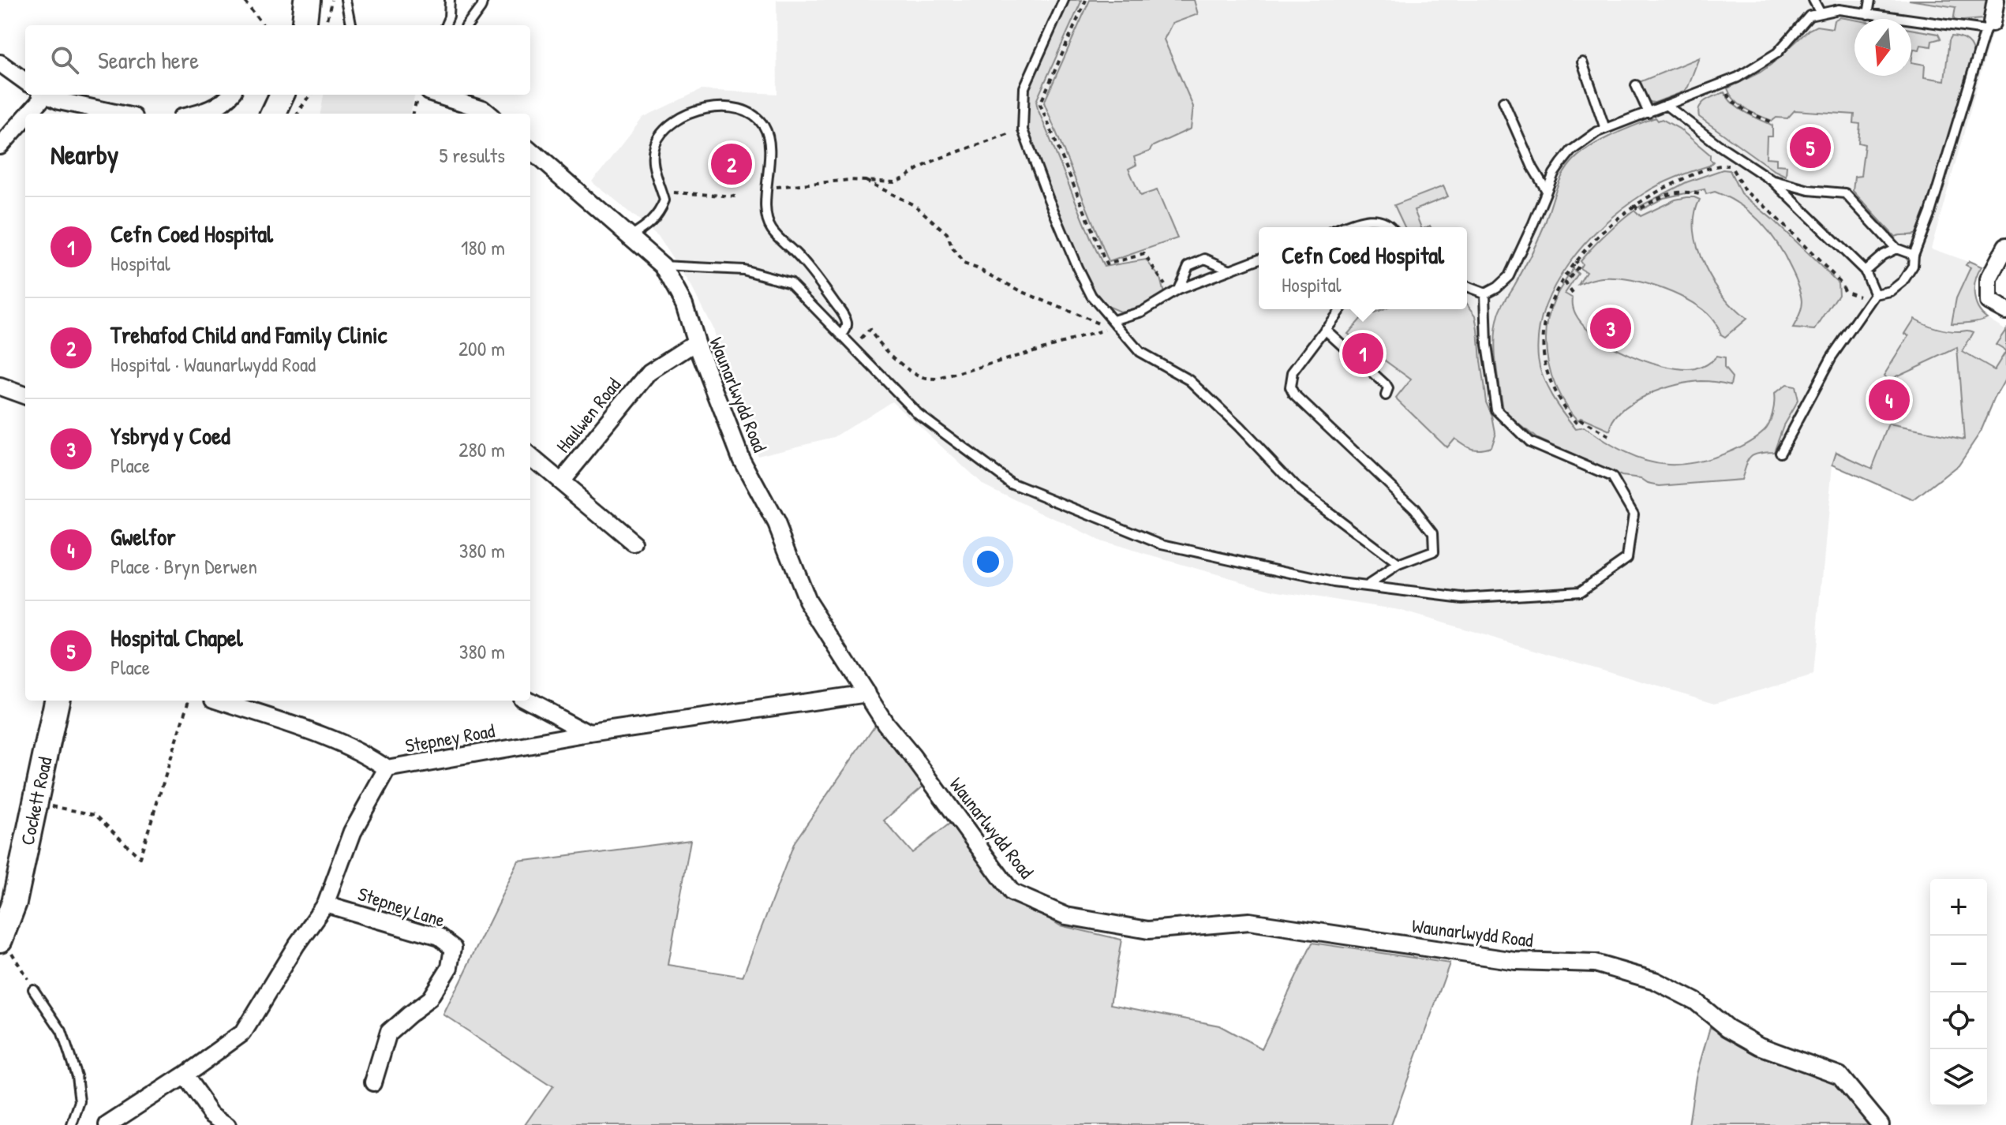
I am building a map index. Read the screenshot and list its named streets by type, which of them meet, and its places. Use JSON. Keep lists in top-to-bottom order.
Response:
{
  "streets": {
    "main road": ["Cockett Road"],
    "street": [
      "Waunarlwydd Road",
      "Haulwen Road",
      "Stepney Road",
      "Stepney Lane"
    ]
  },
  "crossings": [
    ["Waunarlwydd Road", "Haulwen Road"],
    ["Waunarlwydd Road", "Stepney Road"],
    ["Stepney Road", "Stepney Lane"]
  ],
  "north": "bottom",
  "page": {
    "search": "Search here",
    "heading": ["Nearby", "5 results"],
    "pins": [
      "5",
      "2",
      "3",
      "1",
      "4"
    ],
    "list": [
      {
        "mark": "1",
        "name": "Cefn Coed Hospital",
        "note": "Hospital",
        "value": "180 m"
      },
      {
        "mark": "2",
        "name": "Trehafod Child and Family Clinic",
        "note": "Hospital · Waunarlwydd Road",
        "value": "200 m"
      },
      {
        "mark": "3",
        "name": "Ysbryd y Coed",
        "note": "Place",
        "value": "280 m"
      },
      {
        "mark": "4",
        "name": "Gwelfor",
        "note": "Place · Bryn Derwen",
        "value": "380 m"
      },
      {
        "mark": "5",
        "name": "Hospital Chapel",
        "note": "Place",
        "value": "380 m"
      }
    ],
    "popup": ["Cefn Coed Hospital", "Hospital"],
    "map_buttons": ["+", "−"]
  }
}
